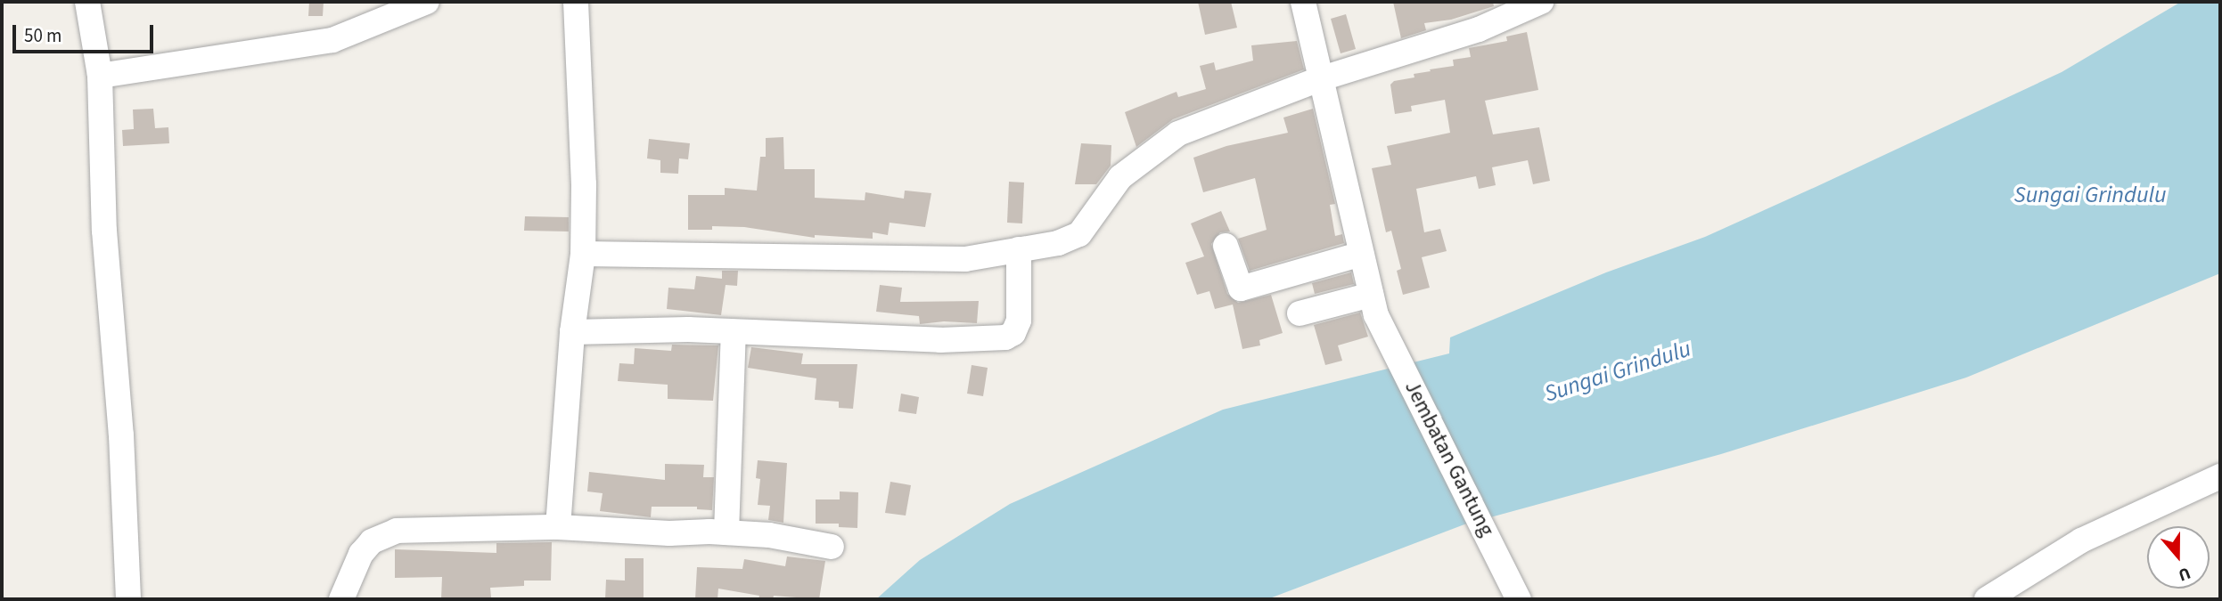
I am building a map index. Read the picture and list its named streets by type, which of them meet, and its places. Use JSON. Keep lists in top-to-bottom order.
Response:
{
  "streets": {
    "street": ["Jembatan Gantung"]
  },
  "water": ["Sungai Grindulu"],
  "scale_bar": "50 m",
  "north": "bottom"
}
